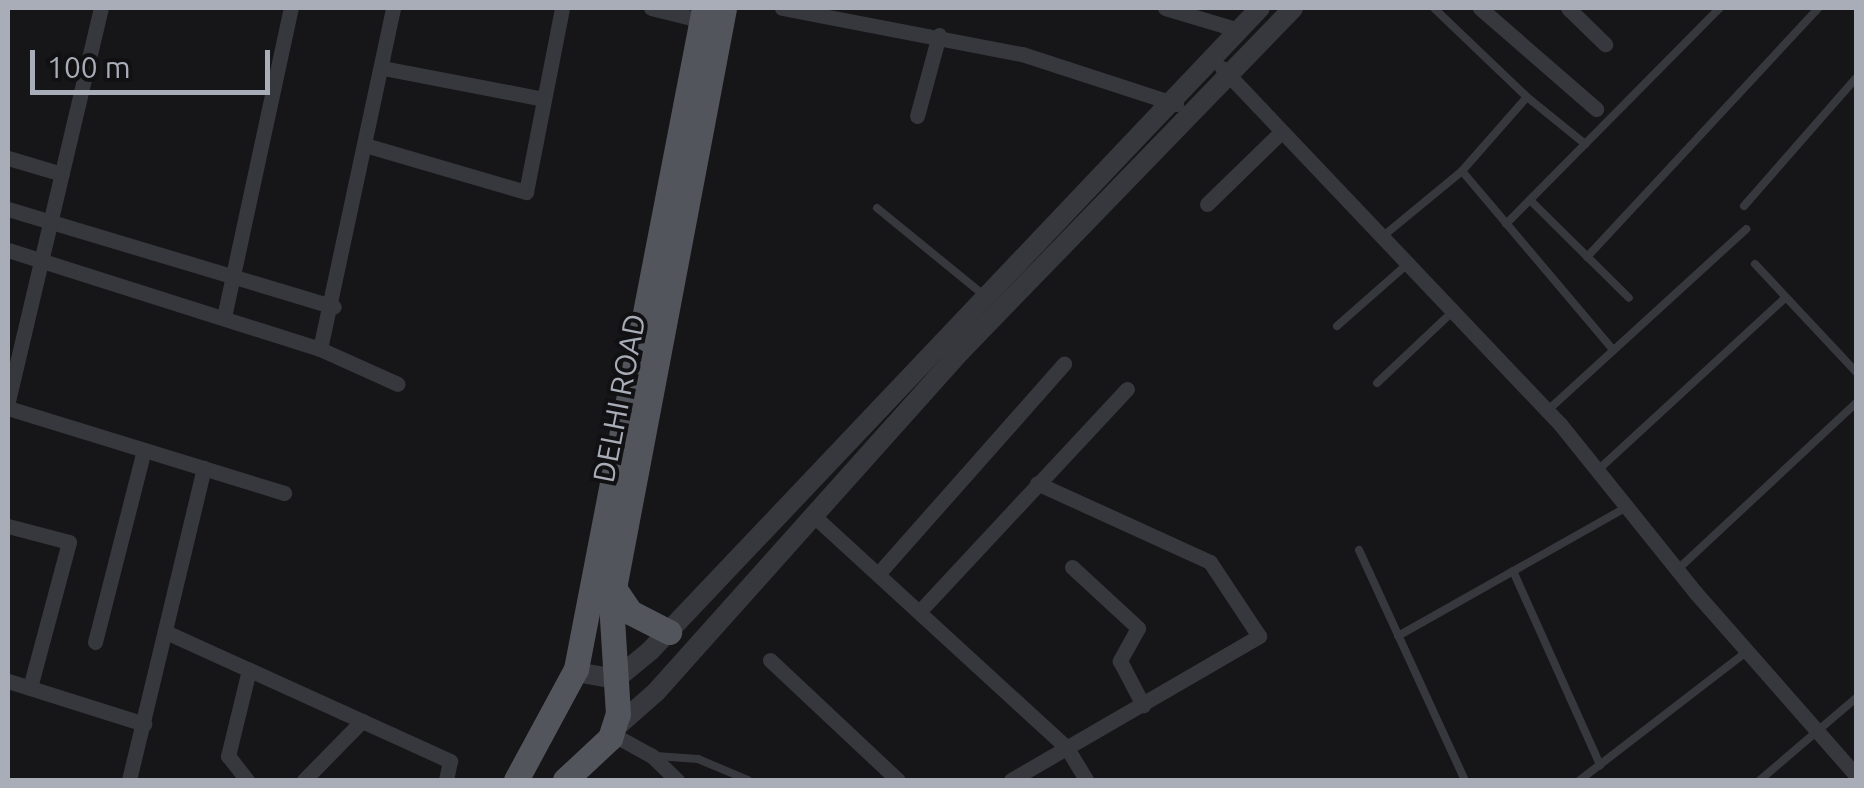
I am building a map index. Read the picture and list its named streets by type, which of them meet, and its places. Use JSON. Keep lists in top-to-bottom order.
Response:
{
  "streets": {
    "main road": ["DELHI ROAD"]
  },
  "scale_bar": "100 m"
}
